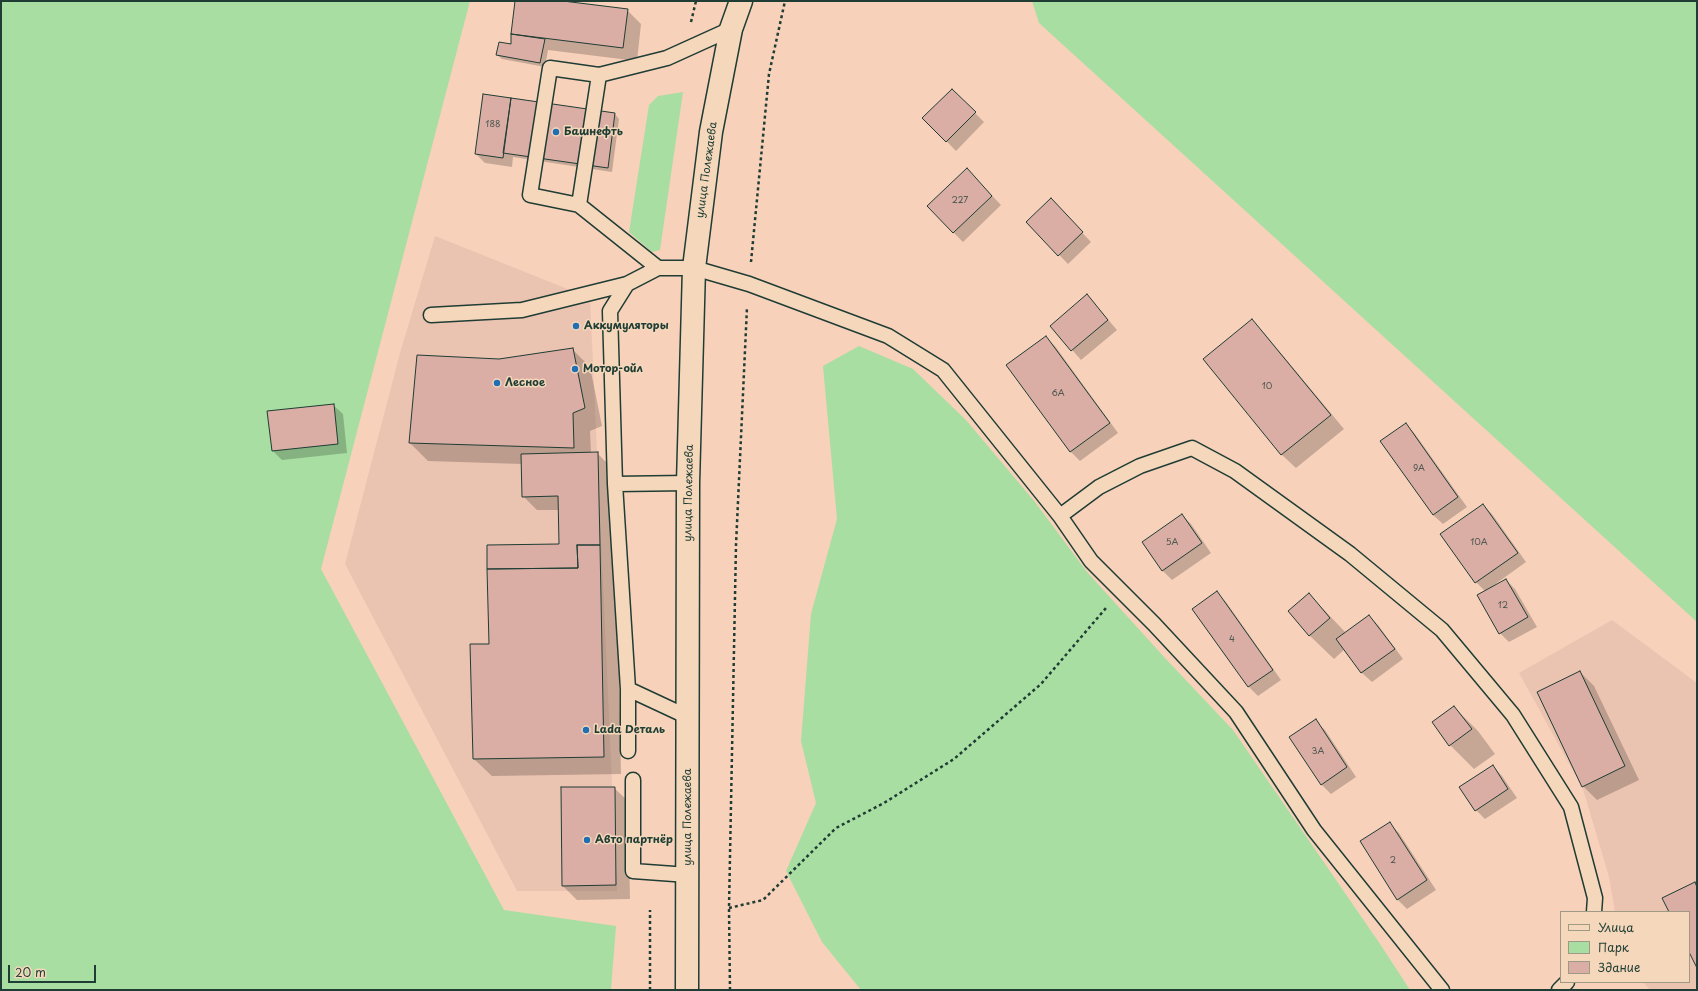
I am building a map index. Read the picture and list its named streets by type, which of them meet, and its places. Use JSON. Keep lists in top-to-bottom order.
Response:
{
  "streets": {
    "main road": ["улица Полежаева"]
  },
  "places": [
    "Башнефть",
    "Аккумуляторы",
    "Мотор-ойл",
    "Лесное",
    "Lada Dеталь",
    "Авто партнёр"
  ],
  "house_numbers": [
    "188",
    "227",
    "10",
    "6А",
    "9А",
    "5А",
    "10А",
    "12",
    "4",
    "3А",
    "2"
  ],
  "legend": ["Улица", "Парк", "Здание"],
  "scale_bar": "20 m"
}
